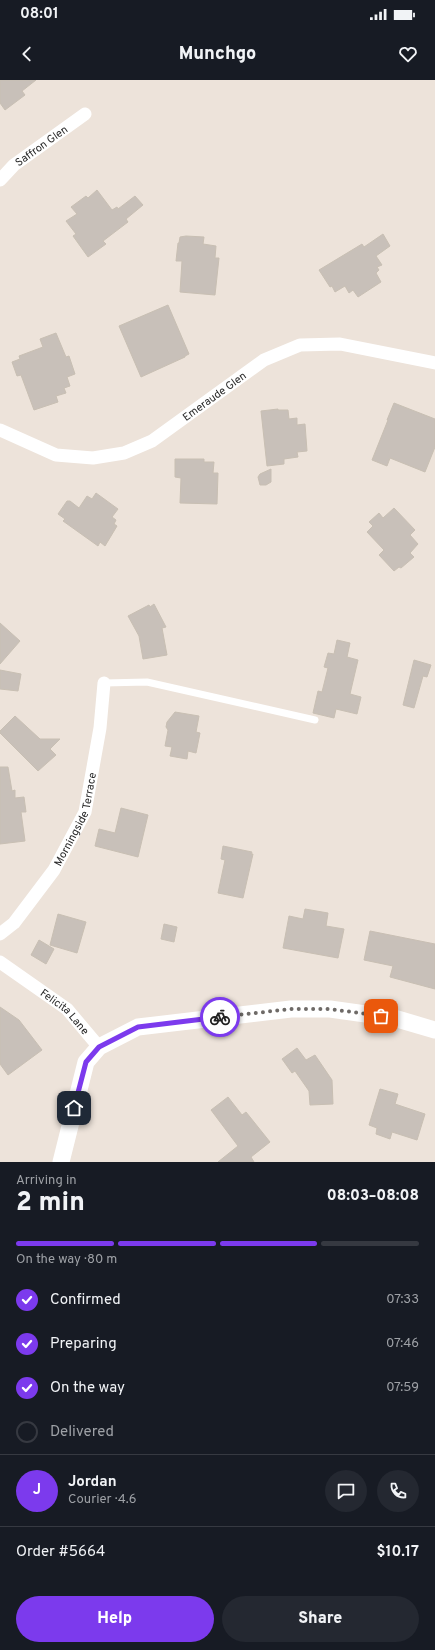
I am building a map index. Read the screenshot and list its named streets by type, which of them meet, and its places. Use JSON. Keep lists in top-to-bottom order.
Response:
{
  "streets": {
    "street": [
      "Saffron Glen",
      "Emeraude Glen",
      "Morningside Terrace",
      "Felicita Lane"
    ]
  },
  "page": {
    "status": "08:01",
    "header": "Munchgo",
    "heading": ["2 min", "Arriving in", "08:03–08:08"],
    "panel": [
      "Jordan",
      "Courier · 4.6",
      "Order #5664",
      "$10.17"
    ],
    "bar": "On the way · 80 m",
    "list": [
      ["Confirmed", "07:33"],
      ["Preparing", "07:46"],
      ["On the way", "07:59"],
      "Delivered"
    ],
    "round": "J",
    "buttons": ["Help", "Share"]
  }
}
